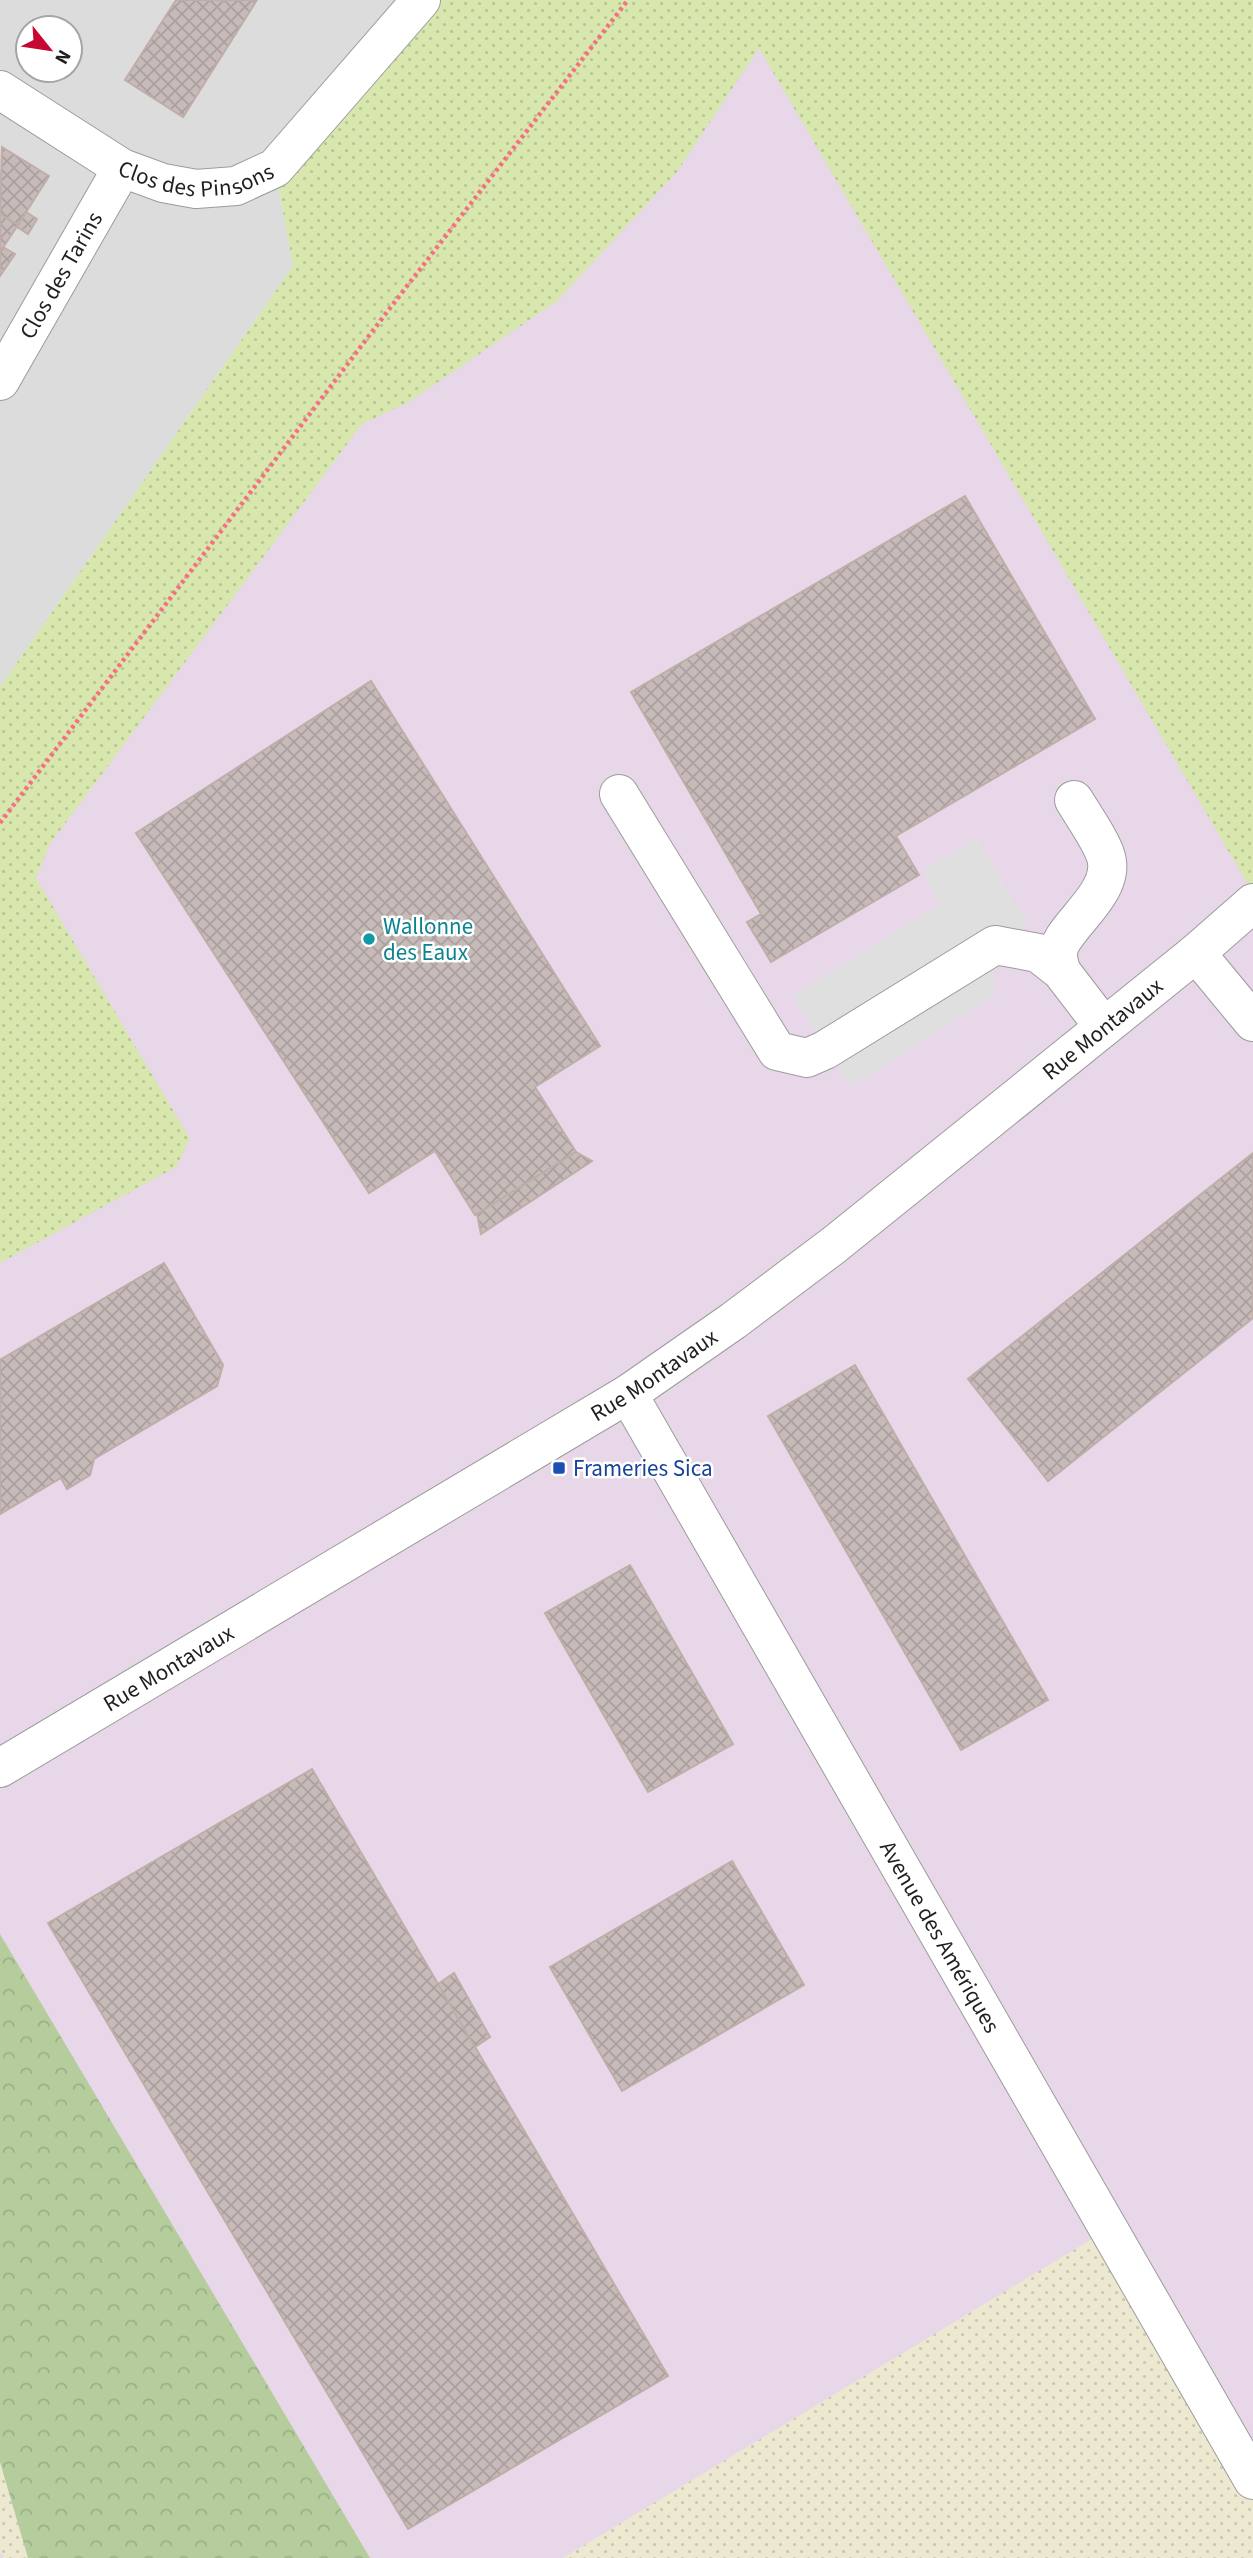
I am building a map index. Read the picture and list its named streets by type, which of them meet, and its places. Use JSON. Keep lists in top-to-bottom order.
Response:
{
  "streets": {
    "street": [
      "Clos des Pinsons",
      "Clos des Tarins",
      "Rue Montavaux",
      "Avenue des Amériques"
    ]
  },
  "crossings": [
    ["Clos des Pinsons", "Clos des Tarins"],
    ["Rue Montavaux", "Avenue des Amériques"]
  ],
  "places": {
    "other": ["Wallonne des Eaux"],
    "transit": ["Frameries Sica"]
  },
  "north": "bottom right"
}
